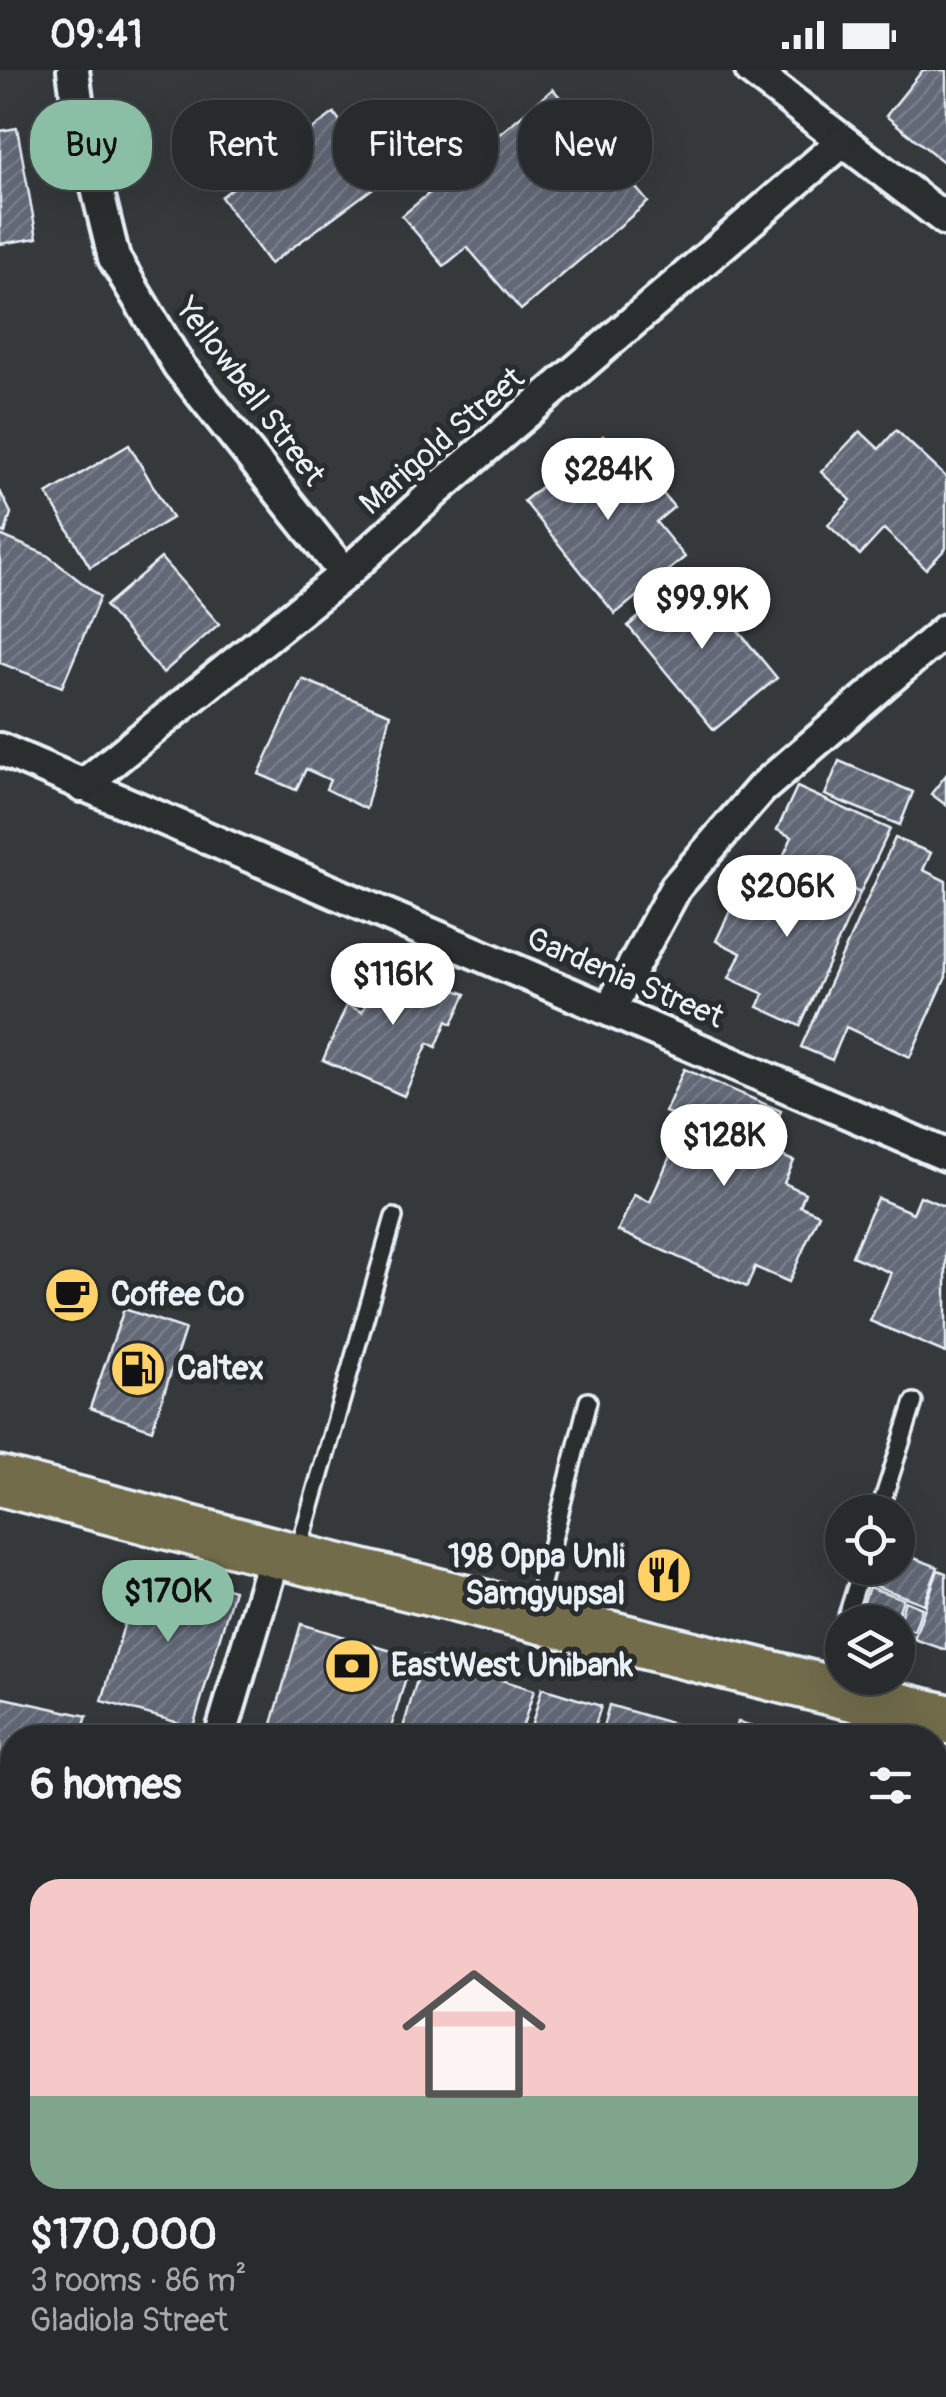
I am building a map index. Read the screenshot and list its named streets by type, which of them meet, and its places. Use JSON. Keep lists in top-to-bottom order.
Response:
{
  "streets": {
    "street": ["Yellowbell Street", "Marigold Street", "Gardenia Street"]
  },
  "crossings": [
    ["Yellowbell Street", "Marigold Street"],
    ["Marigold Street", "Gardenia Street"]
  ],
  "places": {
    "cafe": ["Coffee Co"],
    "fuel station": ["Caltex"],
    "restaurant": ["198 Oppa Unli Samgyupsal"],
    "bank": ["EastWest Unibank"]
  },
  "page": {
    "status": "09:41",
    "chip": [
      "Buy",
      "Rent",
      "Filters",
      "New"
    ],
    "price": [
      "$284K",
      "$99.9K",
      "$206K",
      "$116K",
      "$128K",
      "$170K"
    ],
    "heading": "6 homes",
    "list": [
      {
        "name": "$170,000",
        "note": "3 rooms · 86 m² · Gladiola Street"
      }
    ]
  }
}
